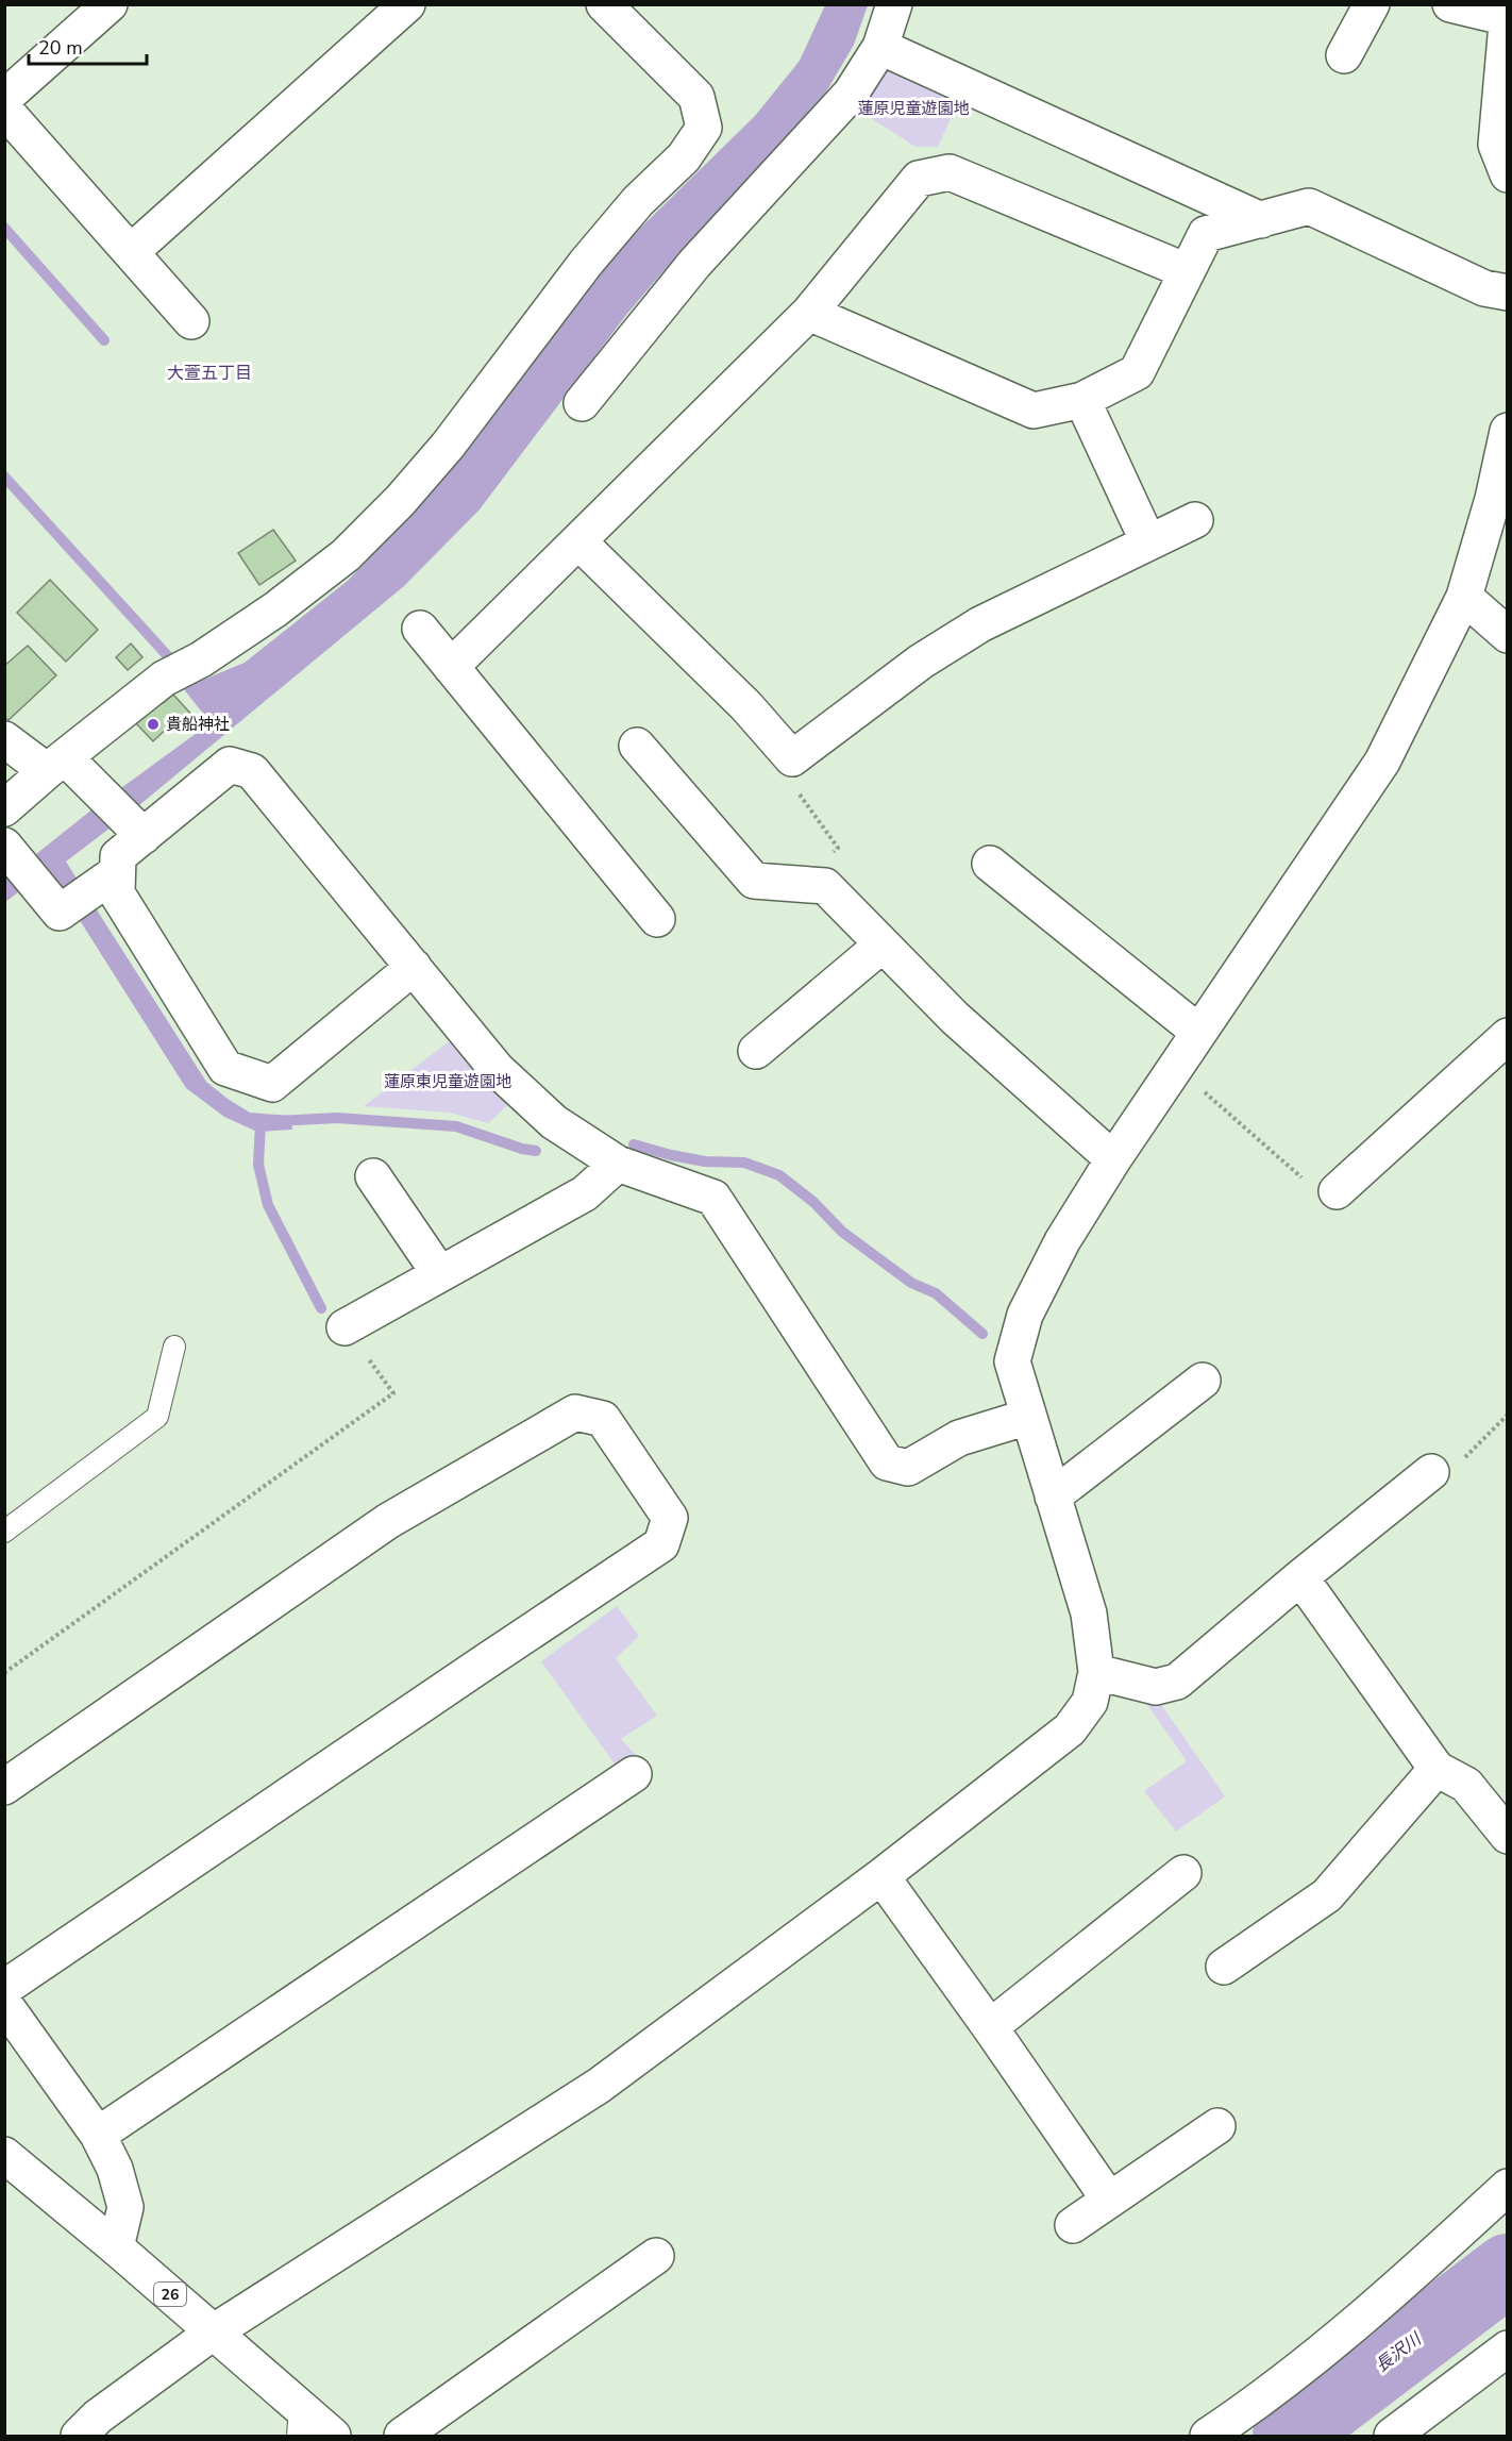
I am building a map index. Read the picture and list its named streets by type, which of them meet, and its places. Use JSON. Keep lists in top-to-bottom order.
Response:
{
  "streets": {
    "street": ["26"]
  },
  "districts": ["大萱五丁目"],
  "water": ["長沢川"],
  "parks": ["蓮原児童遊園地", "蓮原東児童遊園地"],
  "places": ["貴船神社"],
  "scale_bar": "20 m"
}
